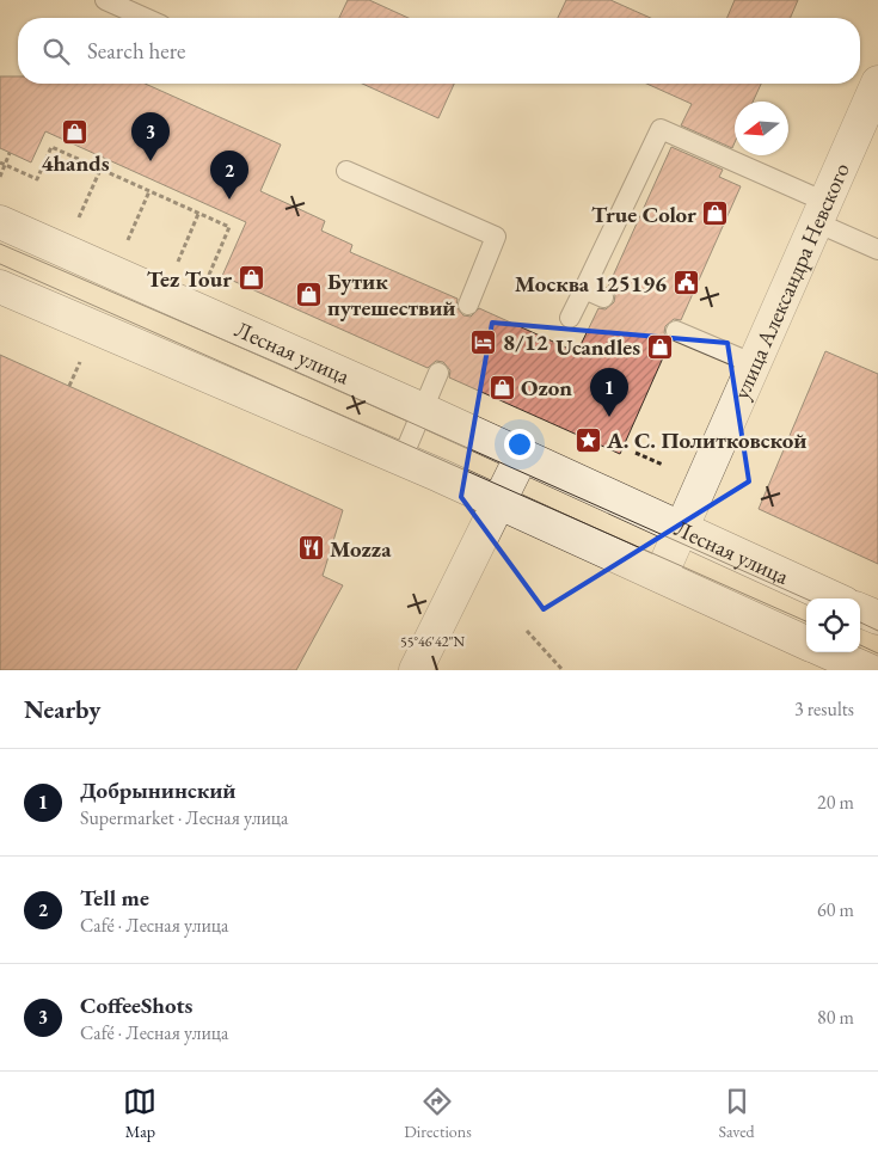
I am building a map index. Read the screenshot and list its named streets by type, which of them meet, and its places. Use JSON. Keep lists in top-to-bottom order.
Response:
{
  "streets": {
    "street": ["улица Александра Невского", "Лесная улица"]
  },
  "crossings": [
    ["улица Александра Невского", "Лесная улица"]
  ],
  "places": {
    "shop": [
      "4hands",
      "True Color",
      "Tez Tour",
      "Бутик путешествий",
      "Ucandles",
      "Ozon"
    ],
    "public building": ["Москва 125196"],
    "hotel": ["8/12"],
    "place": ["А. С. Политковской"],
    "restaurant": ["Mozza"]
  },
  "north": "left",
  "page": {
    "search": "Search here",
    "pins": ["3", "2", "1"],
    "heading": ["Nearby", "3 results"],
    "list": [
      {
        "mark": "1",
        "name": "Добрынинский",
        "note": "Supermarket · Лесная улица",
        "value": "20 m"
      },
      {
        "mark": "2",
        "name": "Tell me",
        "note": "Café · Лесная улица",
        "value": "60 m"
      },
      {
        "mark": "3",
        "name": "CoffeeShots",
        "note": "Café · Лесная улица",
        "value": "80 m"
      }
    ],
    "nav": ["Map", "Directions", "Saved"]
  },
  "coordinates": ["55°46'42\"N"]
}
